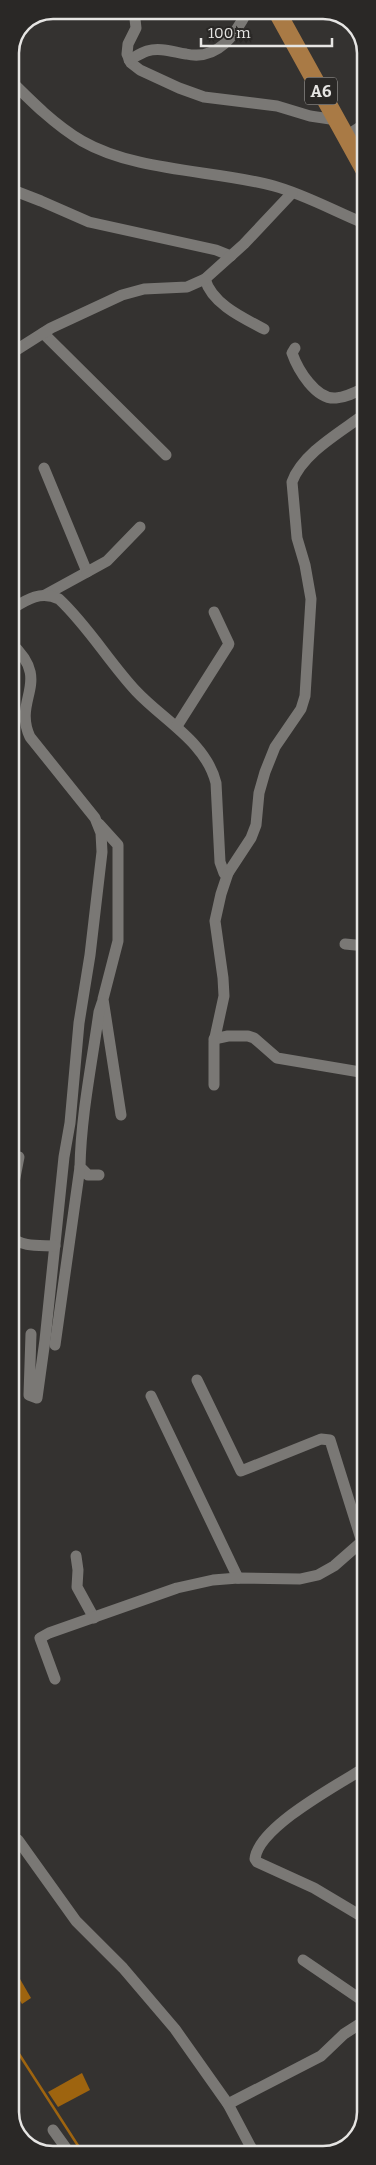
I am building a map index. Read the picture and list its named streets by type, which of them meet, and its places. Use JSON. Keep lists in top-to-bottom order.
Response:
{
  "streets": {
    "highway": ["A6"]
  },
  "scale_bar": "100 m"
}
